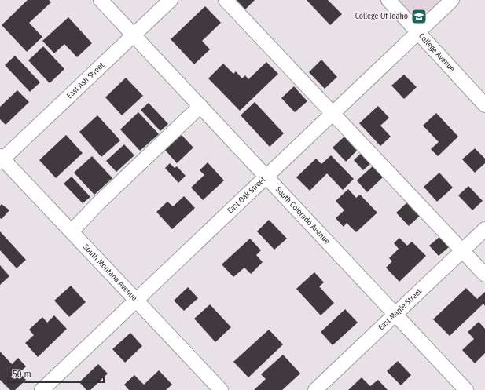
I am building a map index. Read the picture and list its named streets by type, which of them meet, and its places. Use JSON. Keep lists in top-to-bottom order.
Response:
{
  "streets": {
    "street": [
      "College Avenue",
      "East Ash Street",
      "East Oak Street",
      "South Colorado Avenue",
      "South Montana Avenue",
      "East Maple Street"
    ]
  },
  "crossings": [
    ["College Avenue", "East Oak Street"],
    ["East Ash Street", "South Colorado Avenue"],
    ["East Ash Street", "South Montana Avenue"],
    ["East Oak Street", "South Colorado Avenue"],
    ["East Oak Street", "South Montana Avenue"],
    ["South Colorado Avenue", "East Maple Street"]
  ],
  "places": {
    "school or university": ["College Of Idaho"]
  },
  "scale_bar": "50 m"
}
